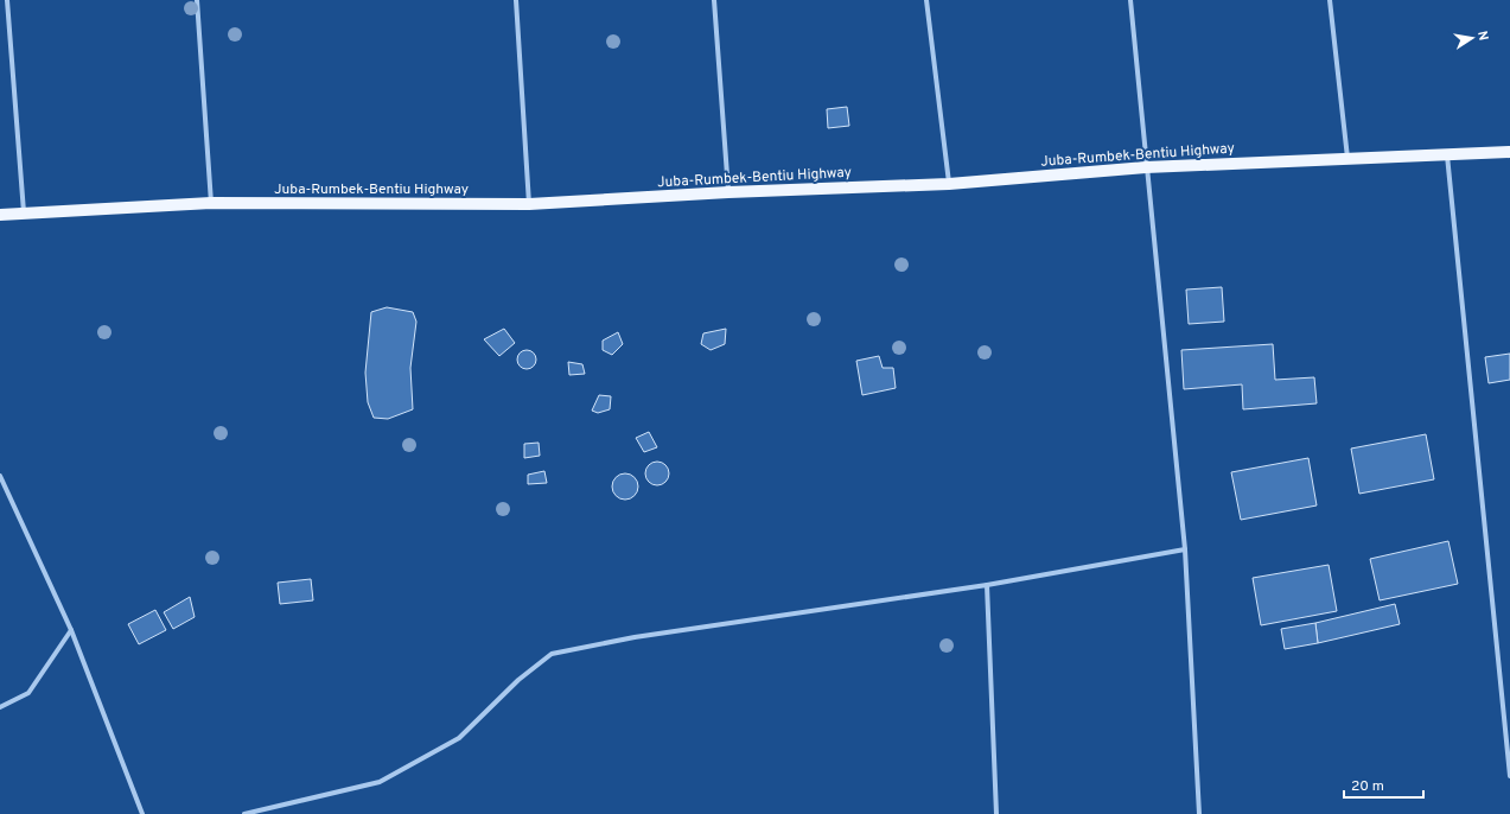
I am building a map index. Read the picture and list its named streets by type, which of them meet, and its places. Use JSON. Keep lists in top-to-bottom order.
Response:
{
  "streets": {
    "main road": ["Juba-Rumbek-Bentiu Highway"]
  },
  "scale_bar": "20 m",
  "north": "right"
}
